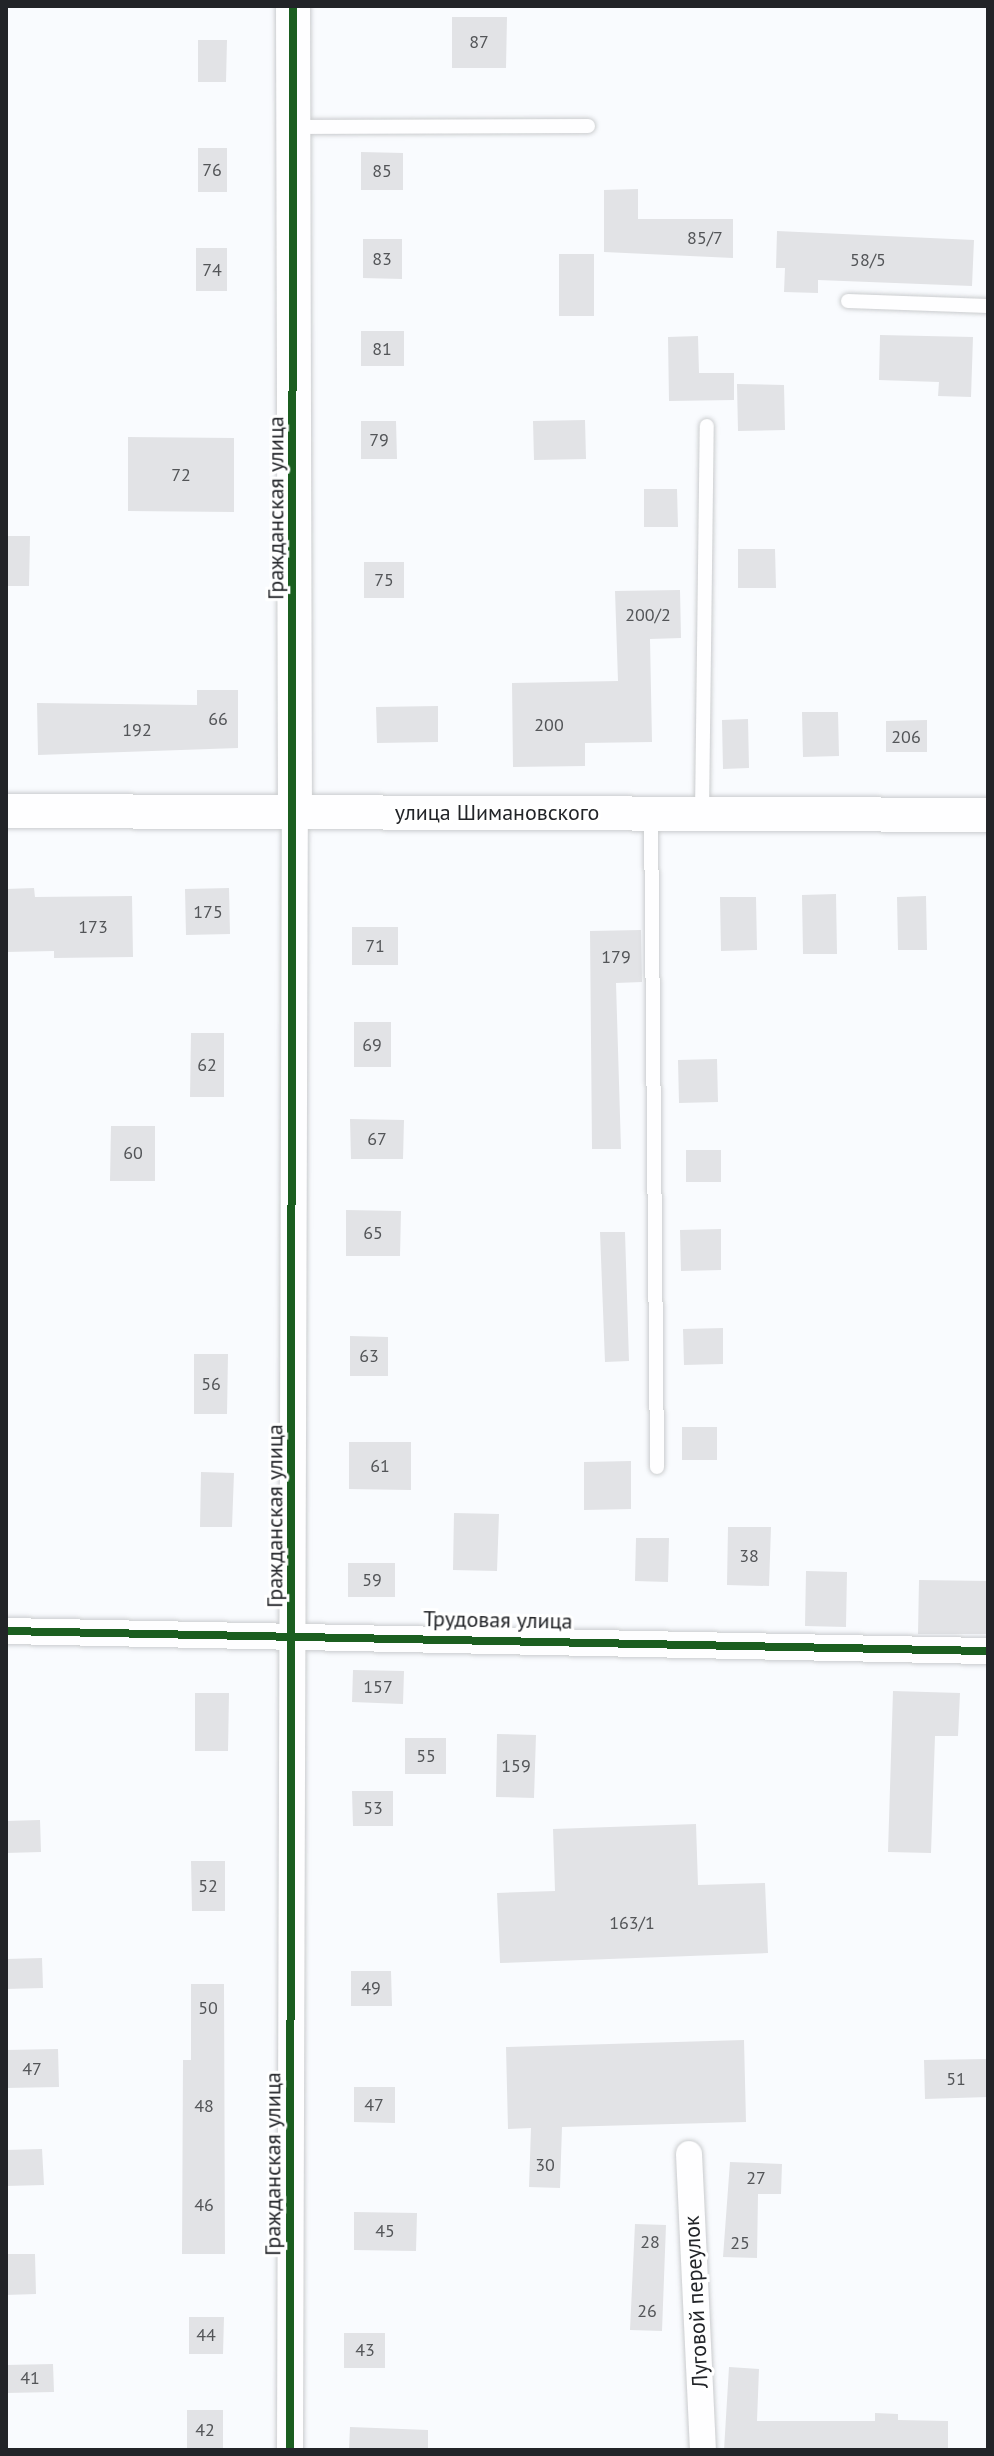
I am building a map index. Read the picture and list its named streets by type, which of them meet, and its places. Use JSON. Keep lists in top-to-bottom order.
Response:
{
  "streets": {
    "street": [
      "Гражданская улица",
      "улица Шимановского",
      "Трудовая улица",
      "Луговой переулок"
    ]
  },
  "crossings": [
    ["Гражданская улица", "улица Шимановского"],
    ["Гражданская улица", "Трудовая улица"]
  ],
  "house_numbers": [
    "87",
    "76",
    "85",
    "85/7",
    "83",
    "58/5",
    "74",
    "81",
    "79",
    "72",
    "75",
    "200/2",
    "66",
    "200",
    "192",
    "206",
    "175",
    "173",
    "71",
    "179",
    "69",
    "62",
    "67",
    "60",
    "65",
    "63",
    "56",
    "61",
    "38",
    "59",
    "157",
    "55",
    "159",
    "53",
    "52",
    "163/1",
    "49",
    "50",
    "47",
    "51",
    "47",
    "48",
    "30",
    "27",
    "46",
    "45",
    "28",
    "25",
    "26",
    "44",
    "43",
    "41",
    "42"
  ]
}
